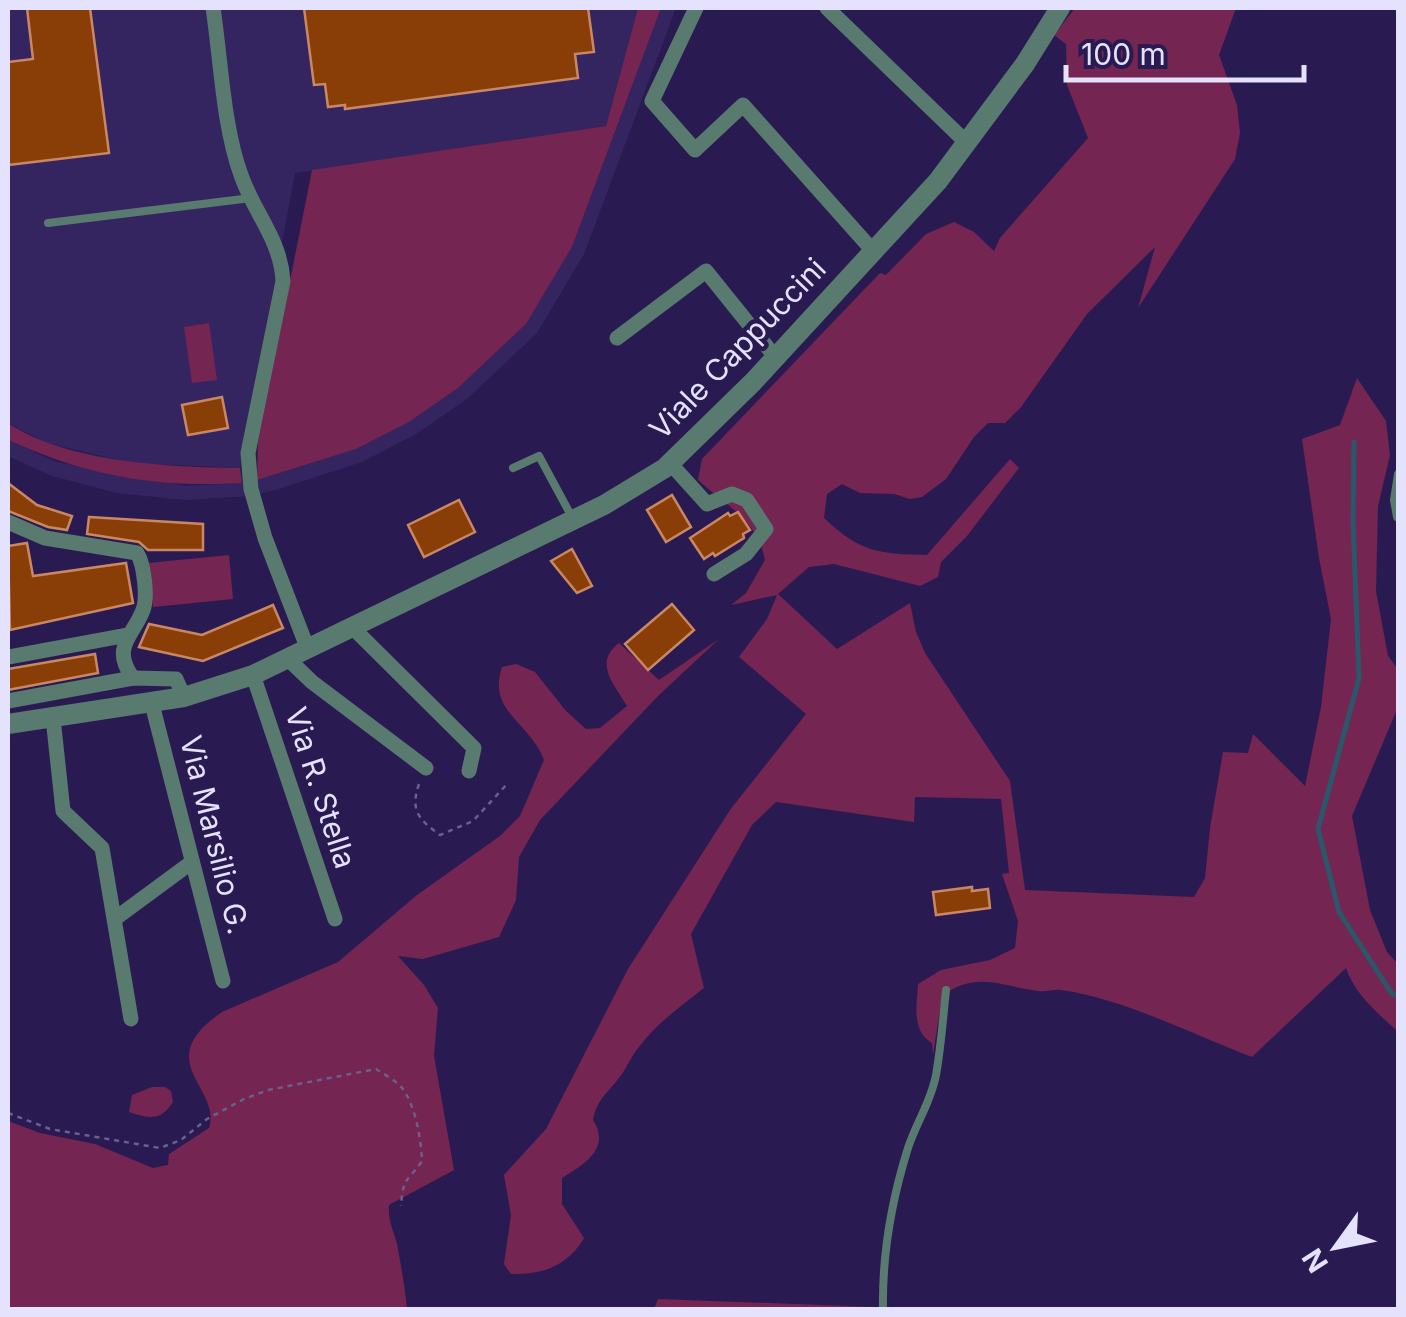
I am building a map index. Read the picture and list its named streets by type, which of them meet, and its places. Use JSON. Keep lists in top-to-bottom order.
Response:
{
  "streets": {
    "street": ["Viale Cappuccini", "Via R. Stella", "Via Marsilio G."]
  },
  "crossings": [
    ["Viale Cappuccini", "Via R. Stella"],
    ["Viale Cappuccini", "Via Marsilio G."]
  ],
  "scale_bar": "100 m",
  "north": "bottom left"
}
